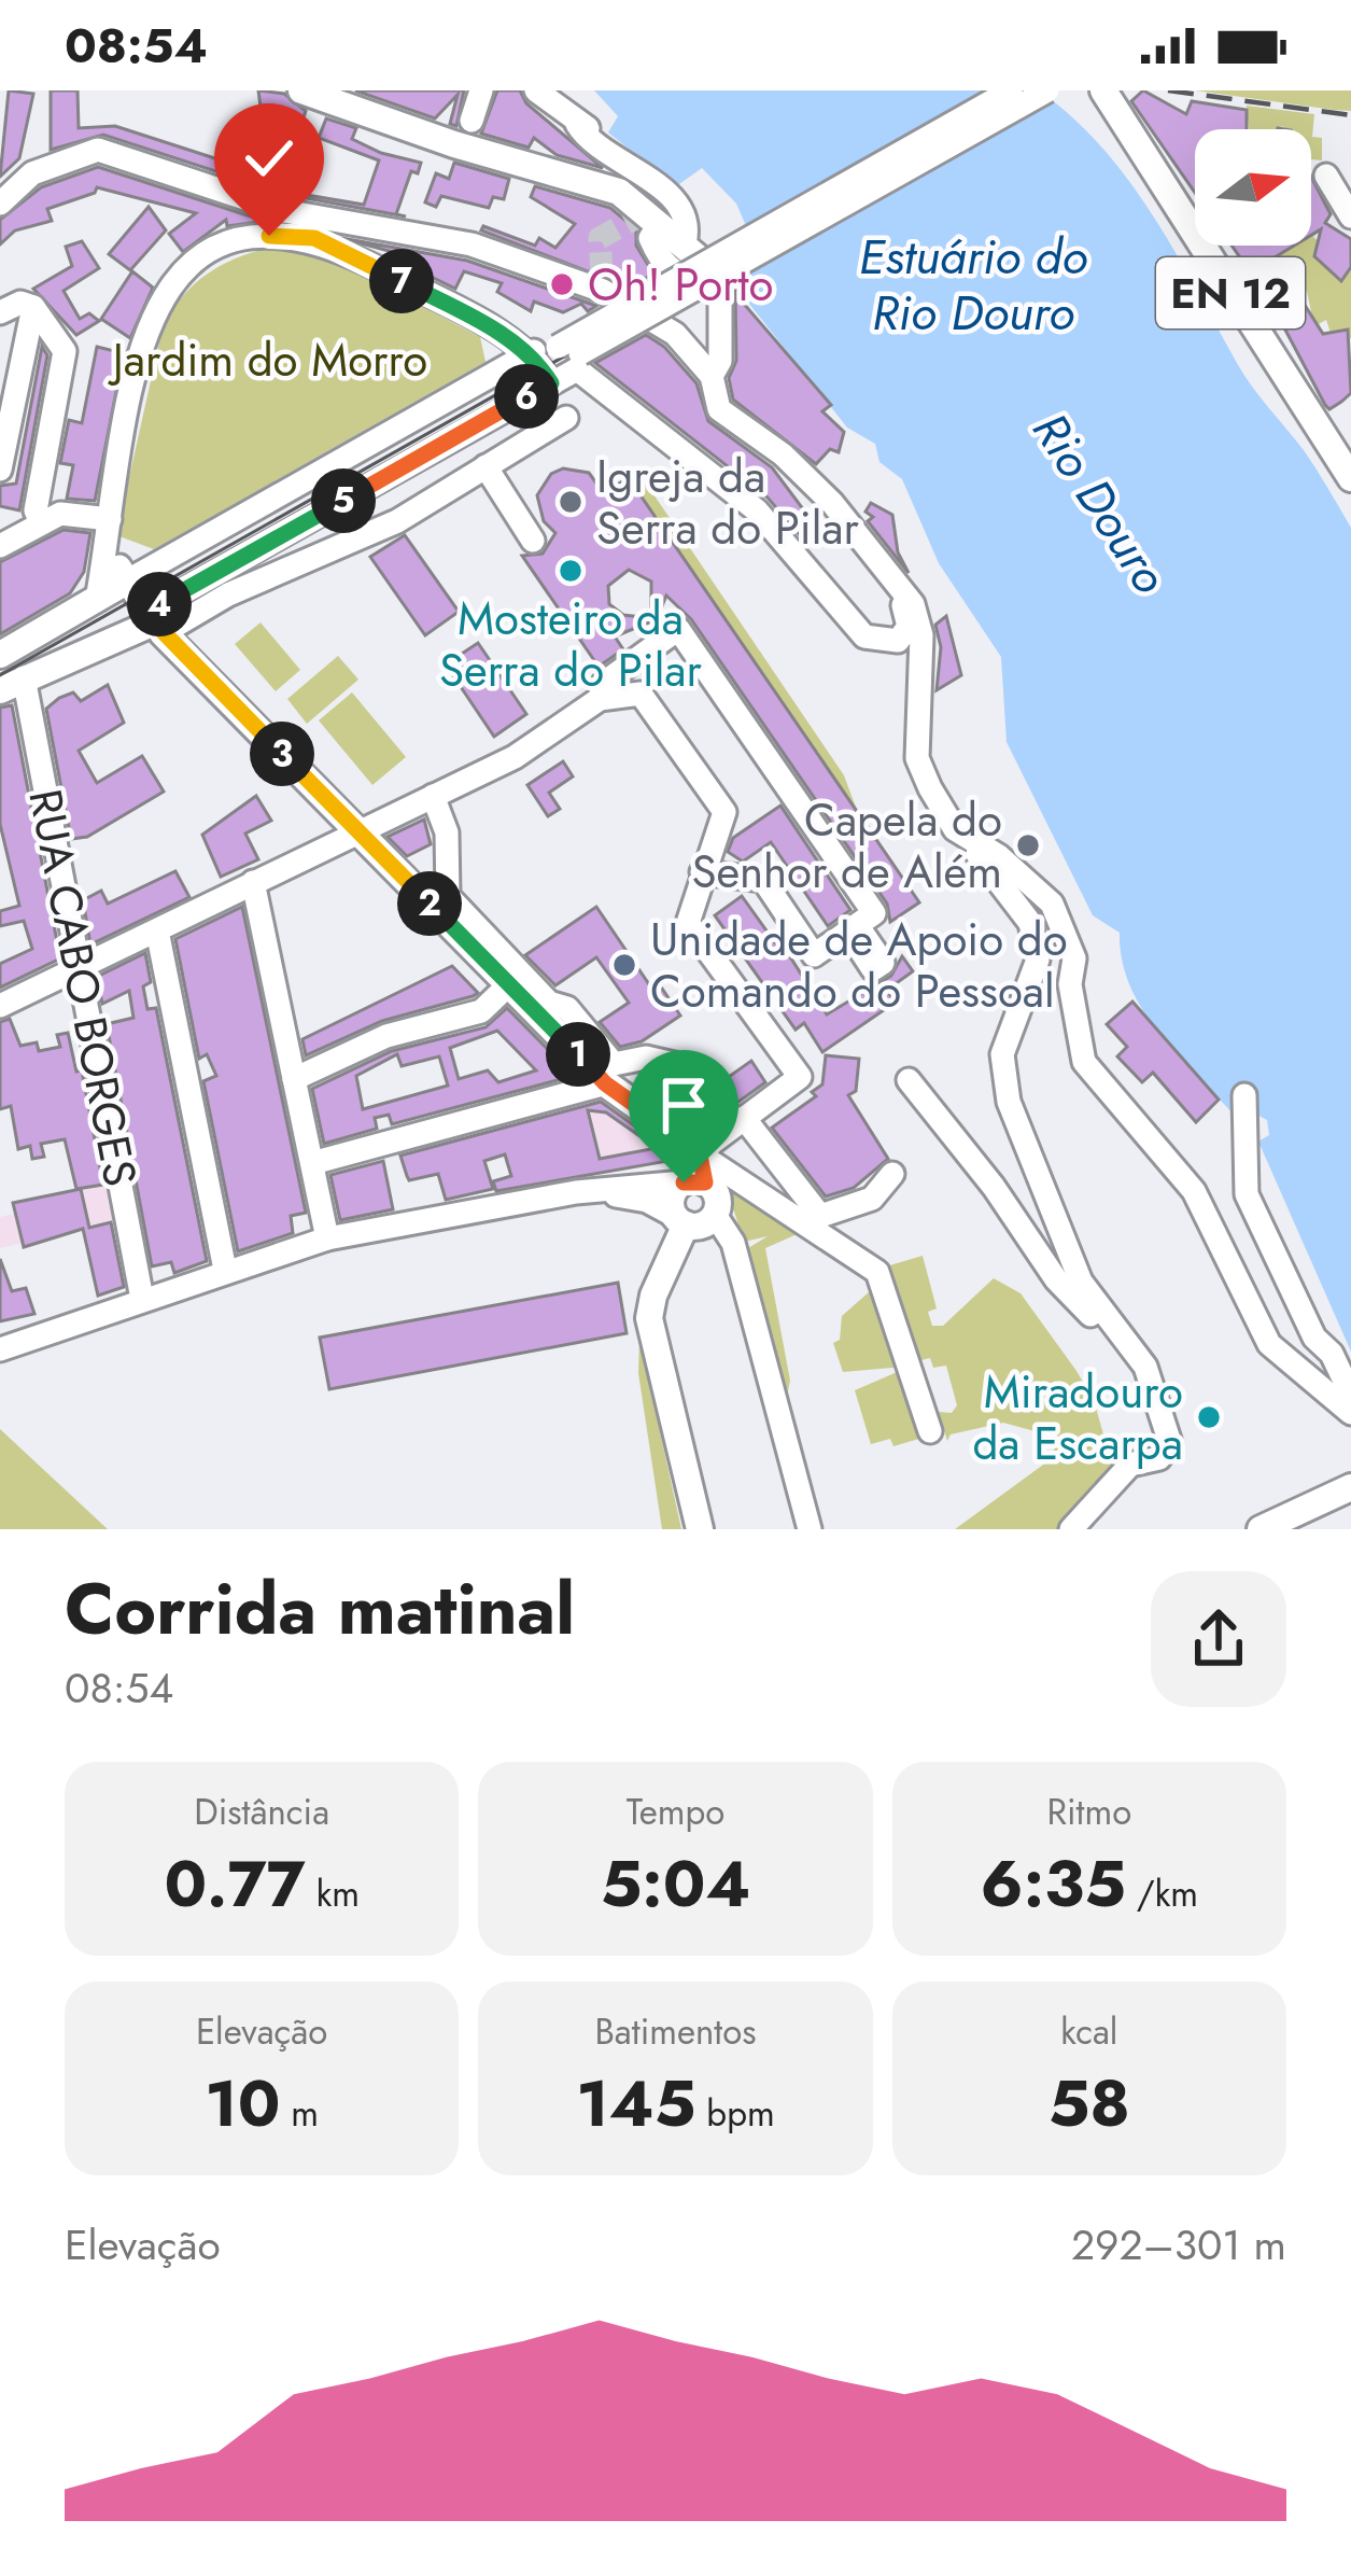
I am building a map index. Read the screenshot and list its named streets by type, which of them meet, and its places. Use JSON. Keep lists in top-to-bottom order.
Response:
{
  "streets": {
    "main road": ["EN 12"],
    "street": ["RUA CABO BORGES"]
  },
  "water": ["Estuário do Rio Douro", "Rio Douro"],
  "parks": ["Jardim do Morro"],
  "places": [
    "Oh! Porto",
    "Igreja da Serra do Pilar",
    "Mosteiro da Serra do Pilar",
    "Capela do Senhor de Além",
    "Unidade de Apoio do Comando do Pessoal",
    "Miradouro da Escarpa"
  ],
  "north": "right",
  "page": {
    "status": "08:54",
    "pins": [
      "7",
      "6",
      "5",
      "4",
      "3",
      "2",
      "1"
    ],
    "heading": ["Corrida matinal", "08:54"],
    "stats": [
      ["Distância", "0.77 km"],
      ["Tempo", "5:04"],
      ["Ritmo", "6:35 /km"],
      ["Elevação", "10 m"],
      ["Batimentos", "145 bpm"],
      ["kcal", "58"]
    ],
    "chart": ["Elevação", "292–301 m"]
  }
}
